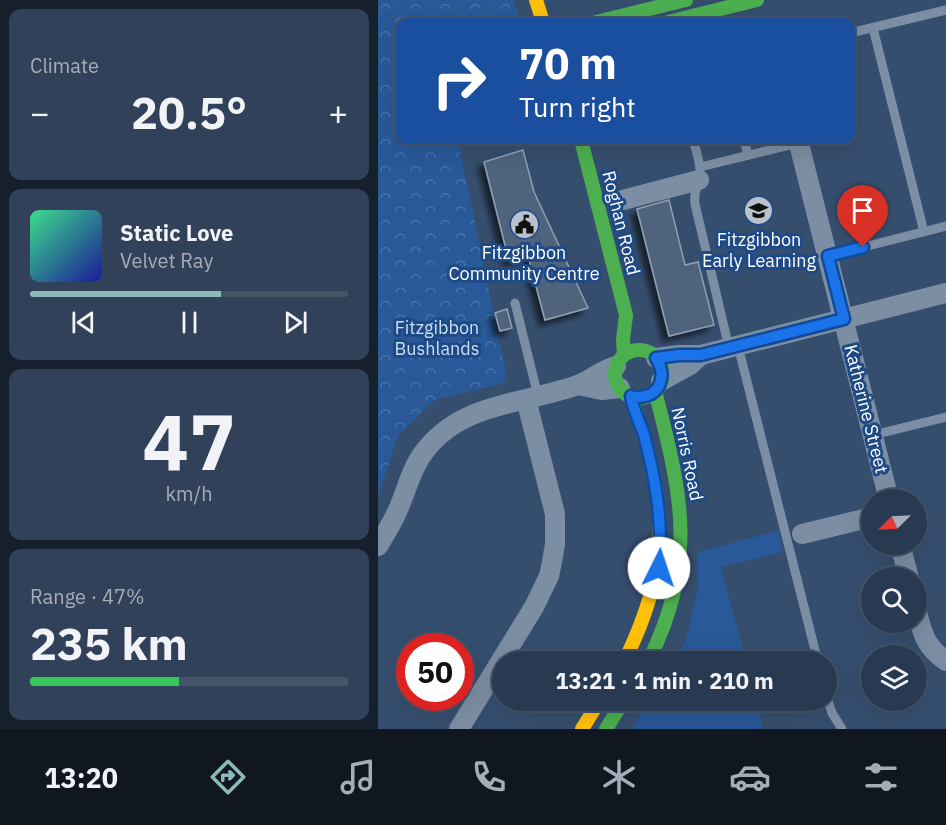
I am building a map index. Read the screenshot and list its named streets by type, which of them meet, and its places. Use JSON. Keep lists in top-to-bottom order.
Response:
{
  "streets": {
    "main road": ["Roghan Road", "Norris Road"],
    "street": ["Katherine Street"]
  },
  "crossings": [
    ["Roghan Road", "Norris Road"]
  ],
  "parks": ["Fitzgibbon Bushlands"],
  "places": {
    "school or university": ["Fitzgibbon Early Learning"],
    "public building": ["Fitzgibbon Community Centre"]
  },
  "north": "bottom left",
  "page": {
    "tile": [
      "Climate",
      ["47", "km/h"],
      ["Range · 47%", "235 km"]
    ],
    "turn": ["70 m", "Turn right"],
    "heat": ["−", "20.5°", "+"],
    "song": ["Static Love", "Velvet Ray"],
    "limit": "50",
    "trip": "13:21 · 1 min · 210 m",
    "tabs": "13:20"
  }
}
